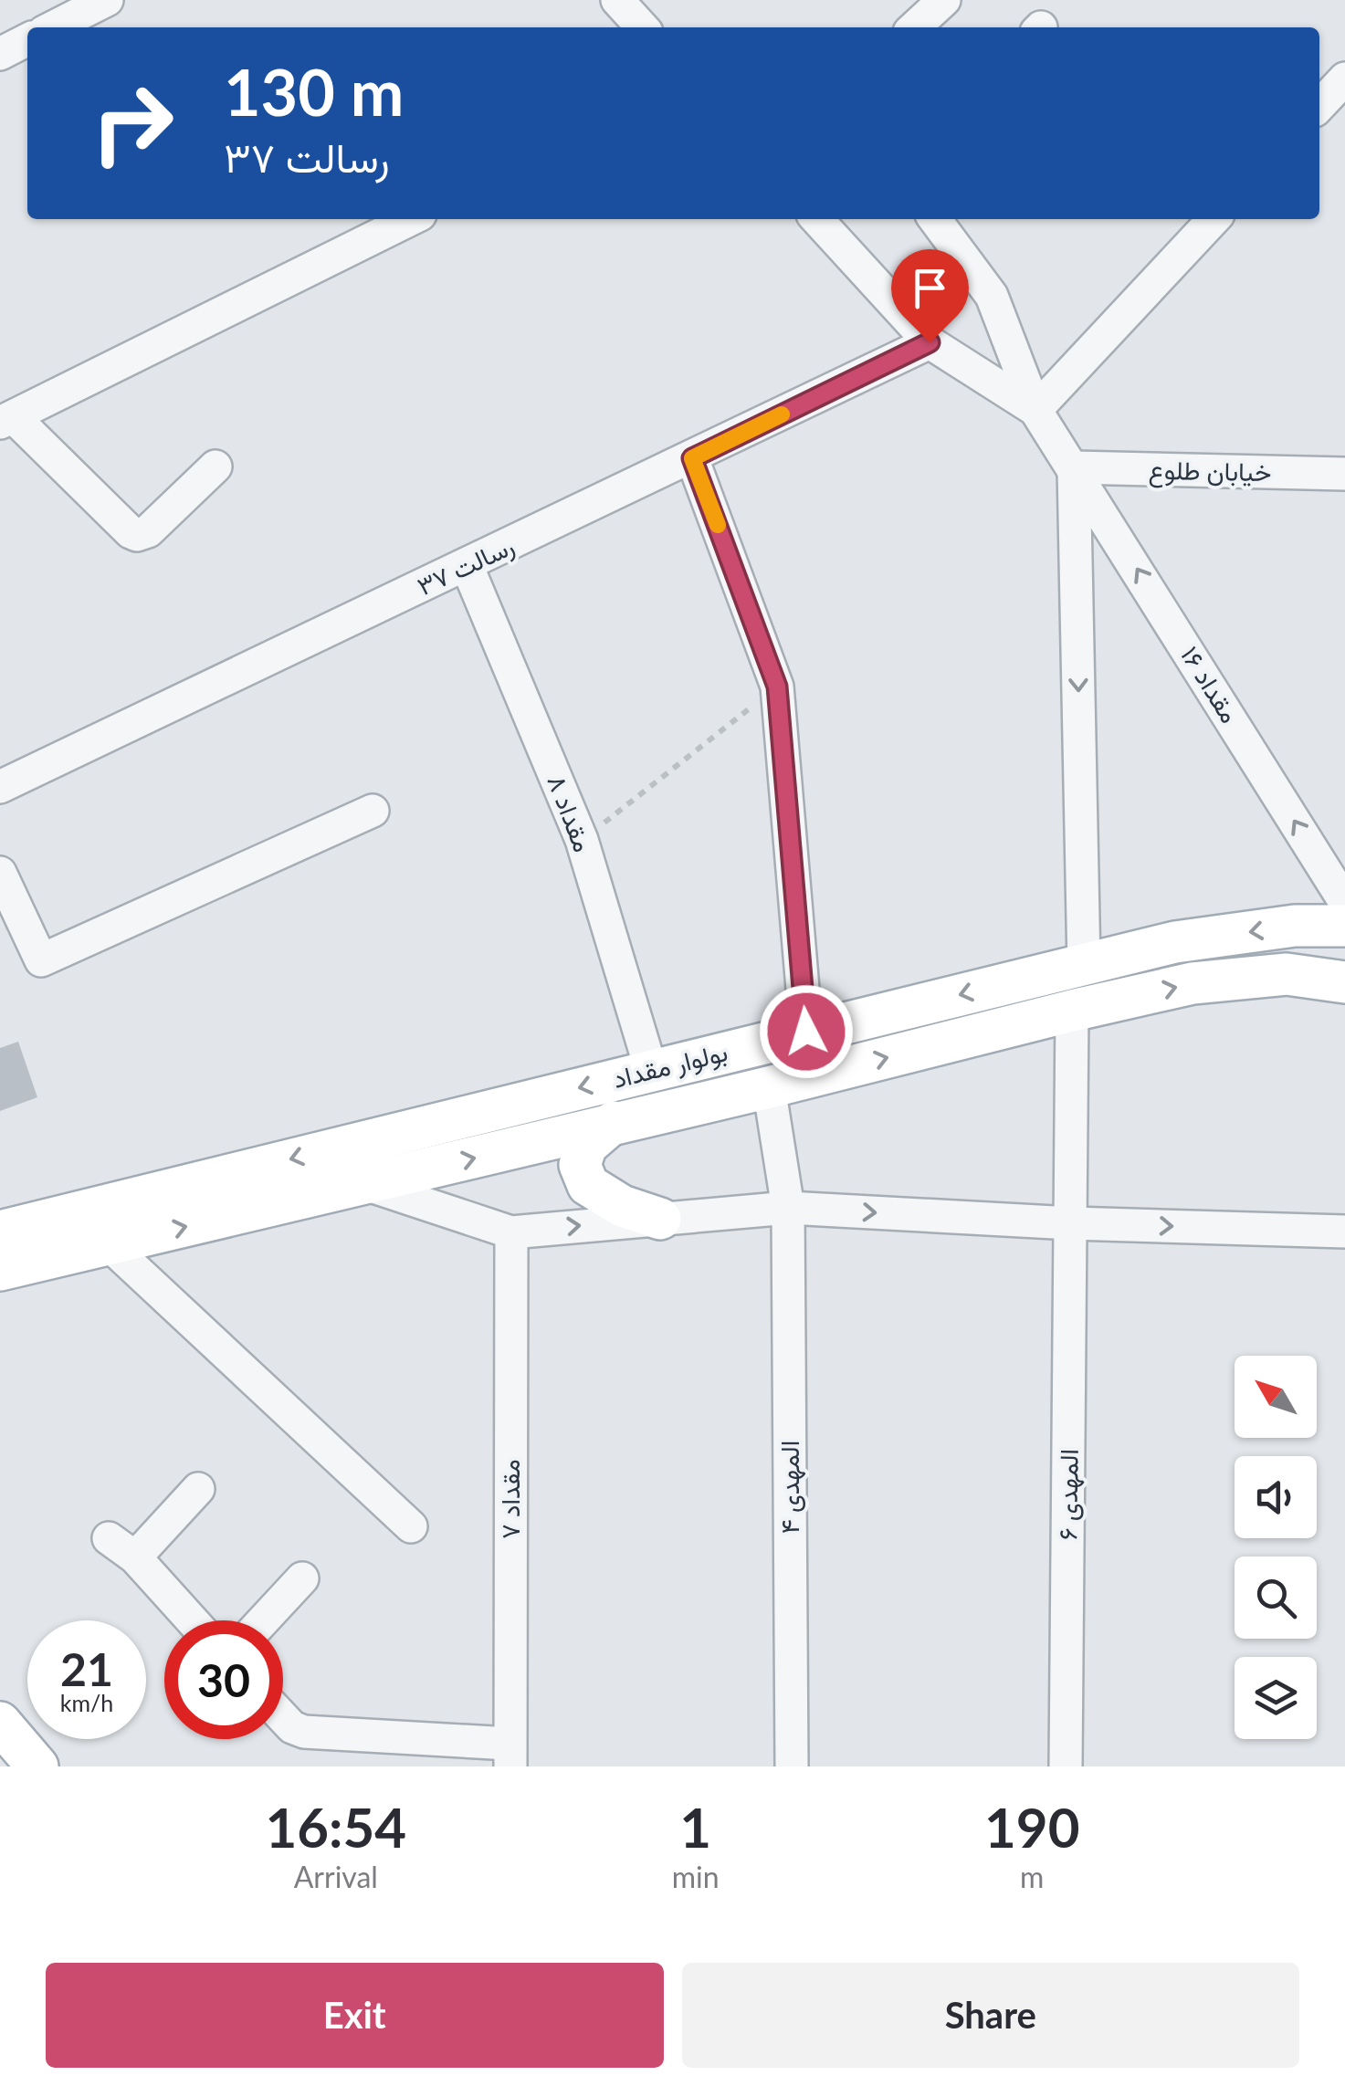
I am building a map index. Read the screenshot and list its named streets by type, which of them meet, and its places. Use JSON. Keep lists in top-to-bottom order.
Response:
{
  "streets": {
    "main road": ["بولوار مقداد"],
    "street": [
      "خیابان طلوع",
      "رسالت ۳۷",
      "مقداد ۱۶",
      "مقداد ۸",
      "المهدی ۴",
      "المهدی ۶",
      "مقداد ۷"
    ]
  },
  "crossings": [
    ["خیابان طلوع", "مقداد ۱۶"],
    ["رسالت ۳۷", "مقداد ۸"],
    ["مقداد ۸", "بولوار مقداد"],
    ["بولوار مقداد", "المهدی ۴"],
    ["بولوار مقداد", "المهدی ۶"]
  ],
  "one_way": ["مقداد ۱۶"],
  "north": "top left",
  "page": {
    "turn": ["130 m", "رسالت ۳۷"],
    "speed": "21 km/h",
    "limit": "30",
    "eta": [
      "16:54",
      "Arrival",
      "1",
      "min",
      "190",
      "m"
    ],
    "buttons": ["Exit", "Share"]
  }
}
